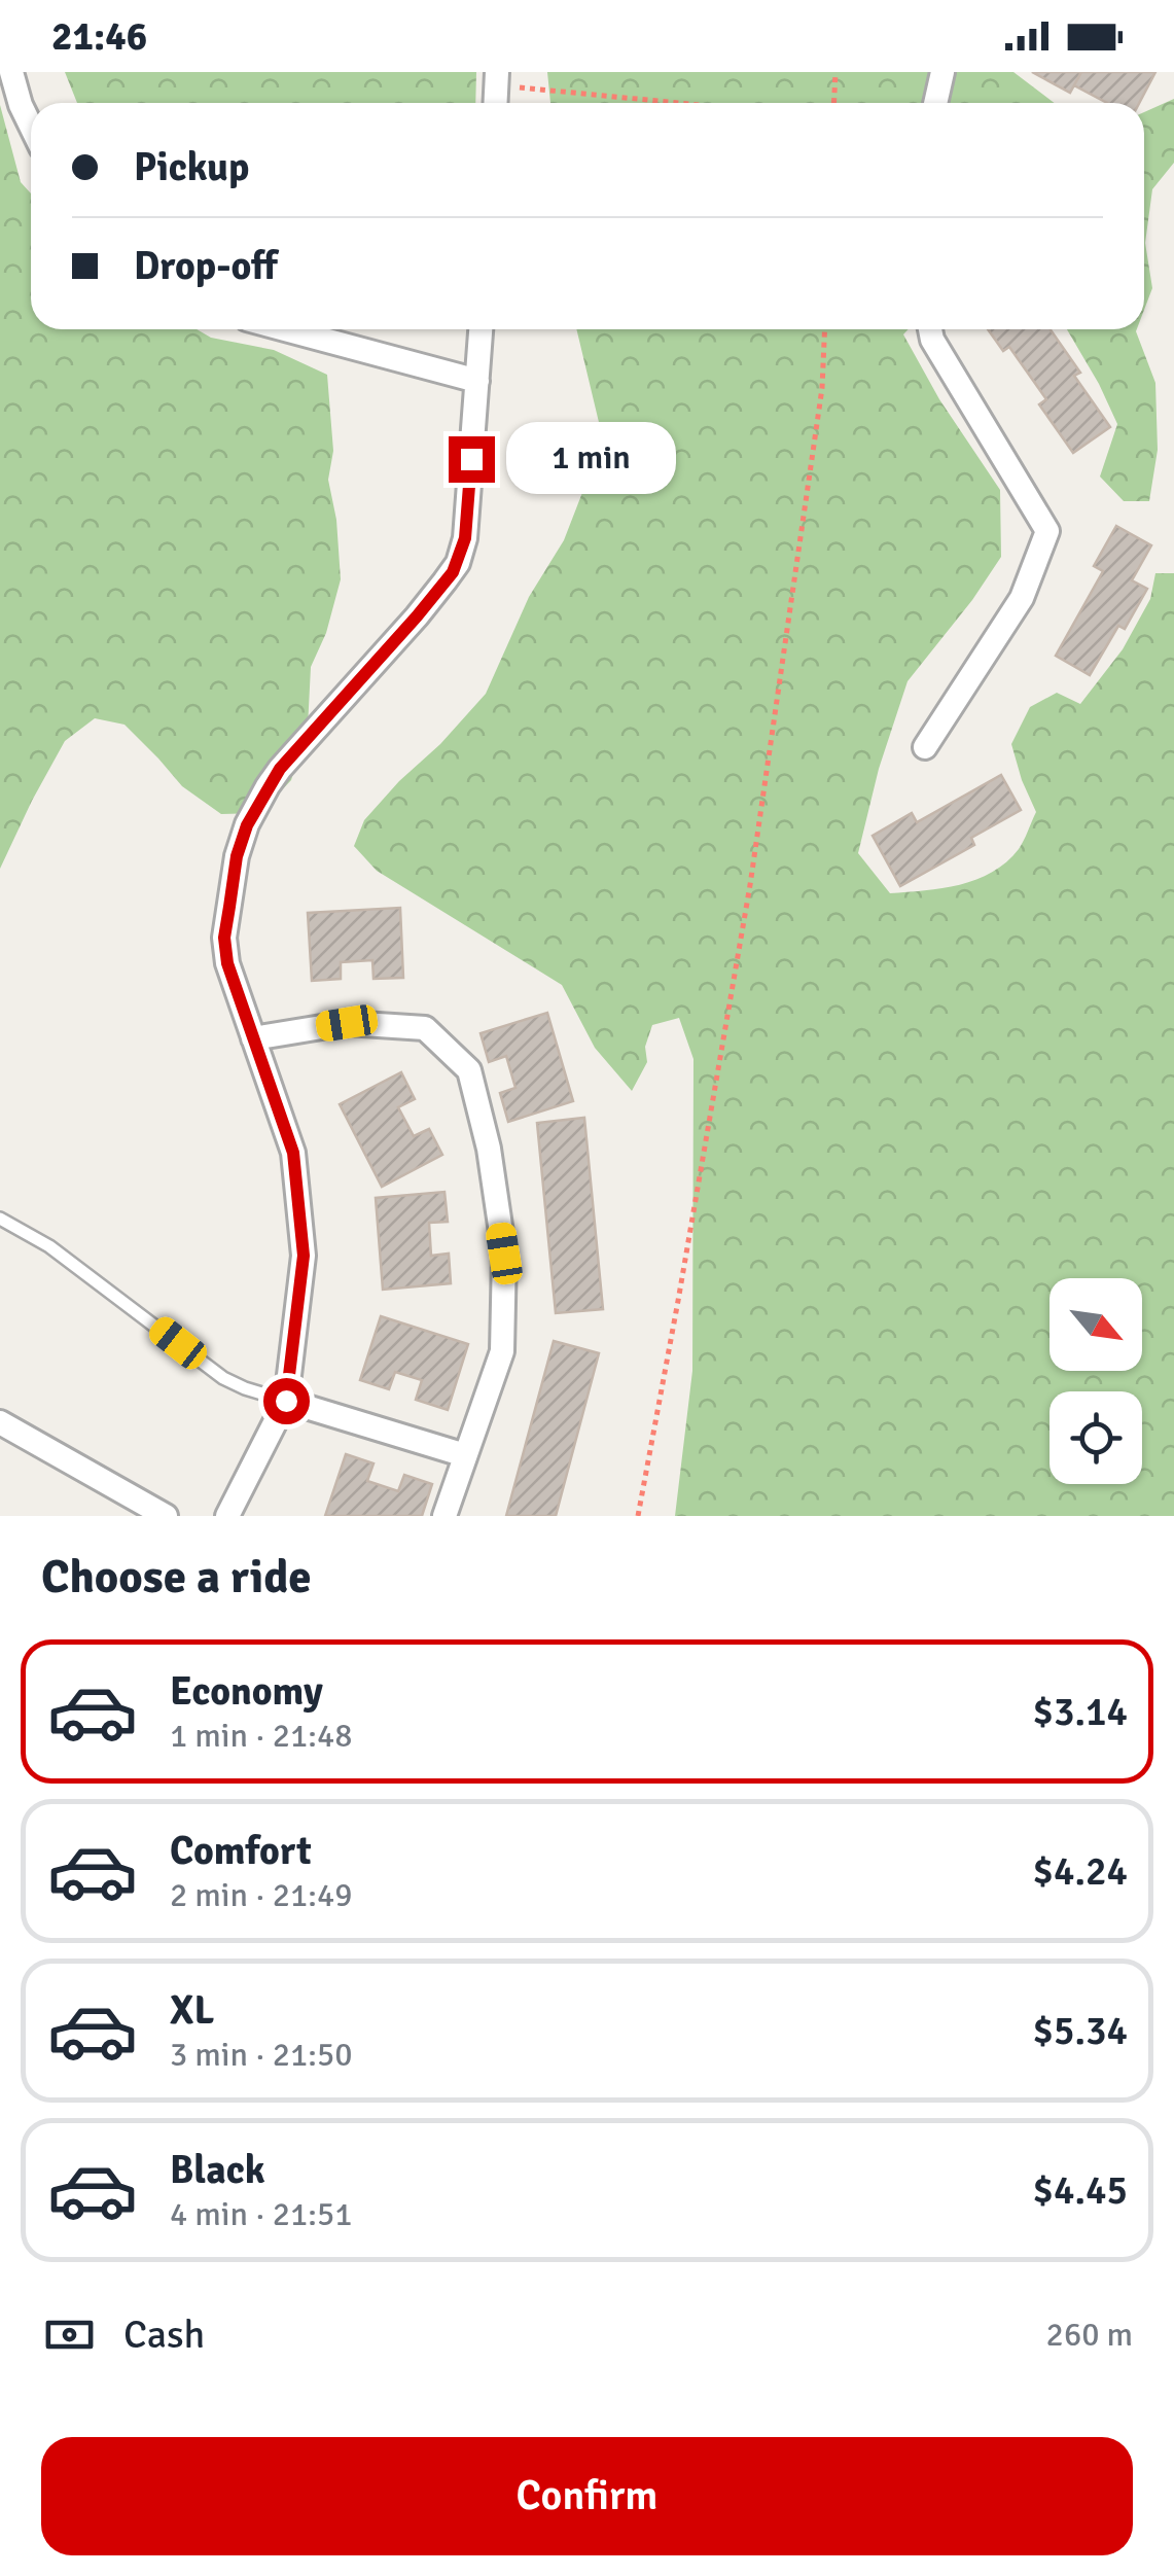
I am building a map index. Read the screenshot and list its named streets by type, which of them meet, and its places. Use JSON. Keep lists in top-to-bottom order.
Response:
{
  "north": "bottom right",
  "page": {
    "status": "21:46",
    "banner": ["Pickup", "Drop-off"],
    "bubble": "1 min",
    "heading": "Choose a ride",
    "list": [
      {
        "name": "Economy",
        "note": "1 min · 21:48",
        "value": "$3.14"
      },
      {
        "name": "Comfort",
        "note": "2 min · 21:49",
        "value": "$4.24"
      },
      {
        "name": "XL",
        "note": "3 min · 21:50",
        "value": "$5.34"
      },
      {
        "name": "Black",
        "note": "4 min · 21:51",
        "value": "$4.45"
      }
    ],
    "pay": ["Cash", "260 m"],
    "buttons": "Confirm"
  }
}
